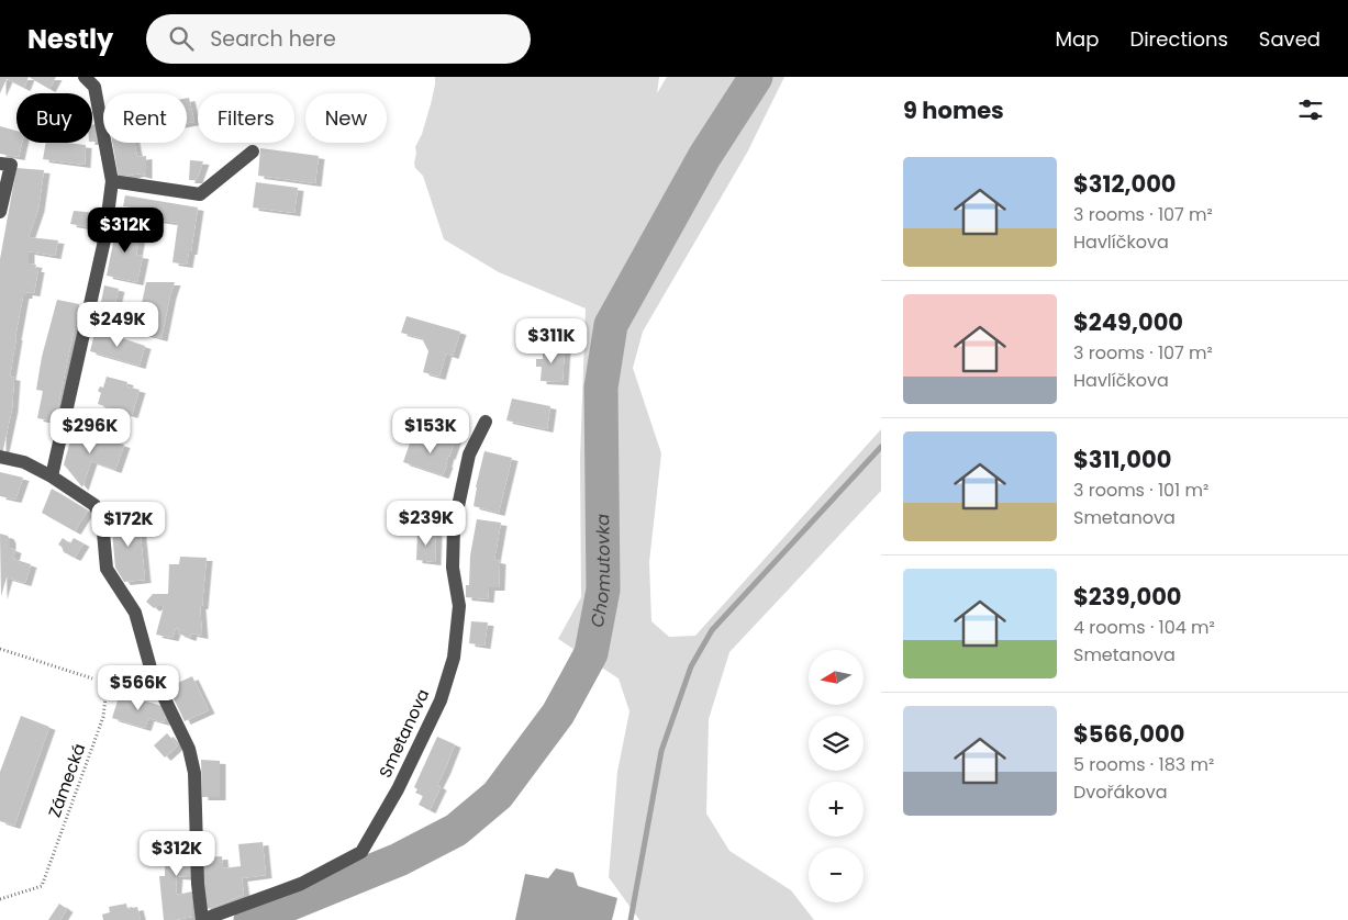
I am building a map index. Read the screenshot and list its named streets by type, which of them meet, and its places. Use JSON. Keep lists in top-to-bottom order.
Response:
{
  "streets": {
    "street": ["Smetanova"],
    "path": ["Zámecká"]
  },
  "water": ["Chomutovka"],
  "north": "left",
  "page": {
    "header": "Nestly",
    "search": "Search here",
    "nav": ["Map", "Directions", "Saved"],
    "heading": "9 homes",
    "chip": [
      "Buy",
      "Rent",
      "Filters",
      "New"
    ],
    "list": [
      {
        "name": "$312,000",
        "note": "3 rooms · 107 m² · Havlíčkova"
      },
      {
        "name": "$249,000",
        "note": "3 rooms · 107 m² · Havlíčkova"
      },
      {
        "name": "$311,000",
        "note": "3 rooms · 101 m² · Smetanova"
      },
      {
        "name": "$239,000",
        "note": "4 rooms · 104 m² · Smetanova"
      },
      {
        "name": "$566,000",
        "note": "5 rooms · 183 m² · Dvořákova"
      }
    ],
    "price": [
      "$312K",
      "$249K",
      "$311K",
      "$296K",
      "$153K",
      "$239K",
      "$172K",
      "$566K",
      "$312K"
    ],
    "map_buttons": ["+", "−"]
  }
}
